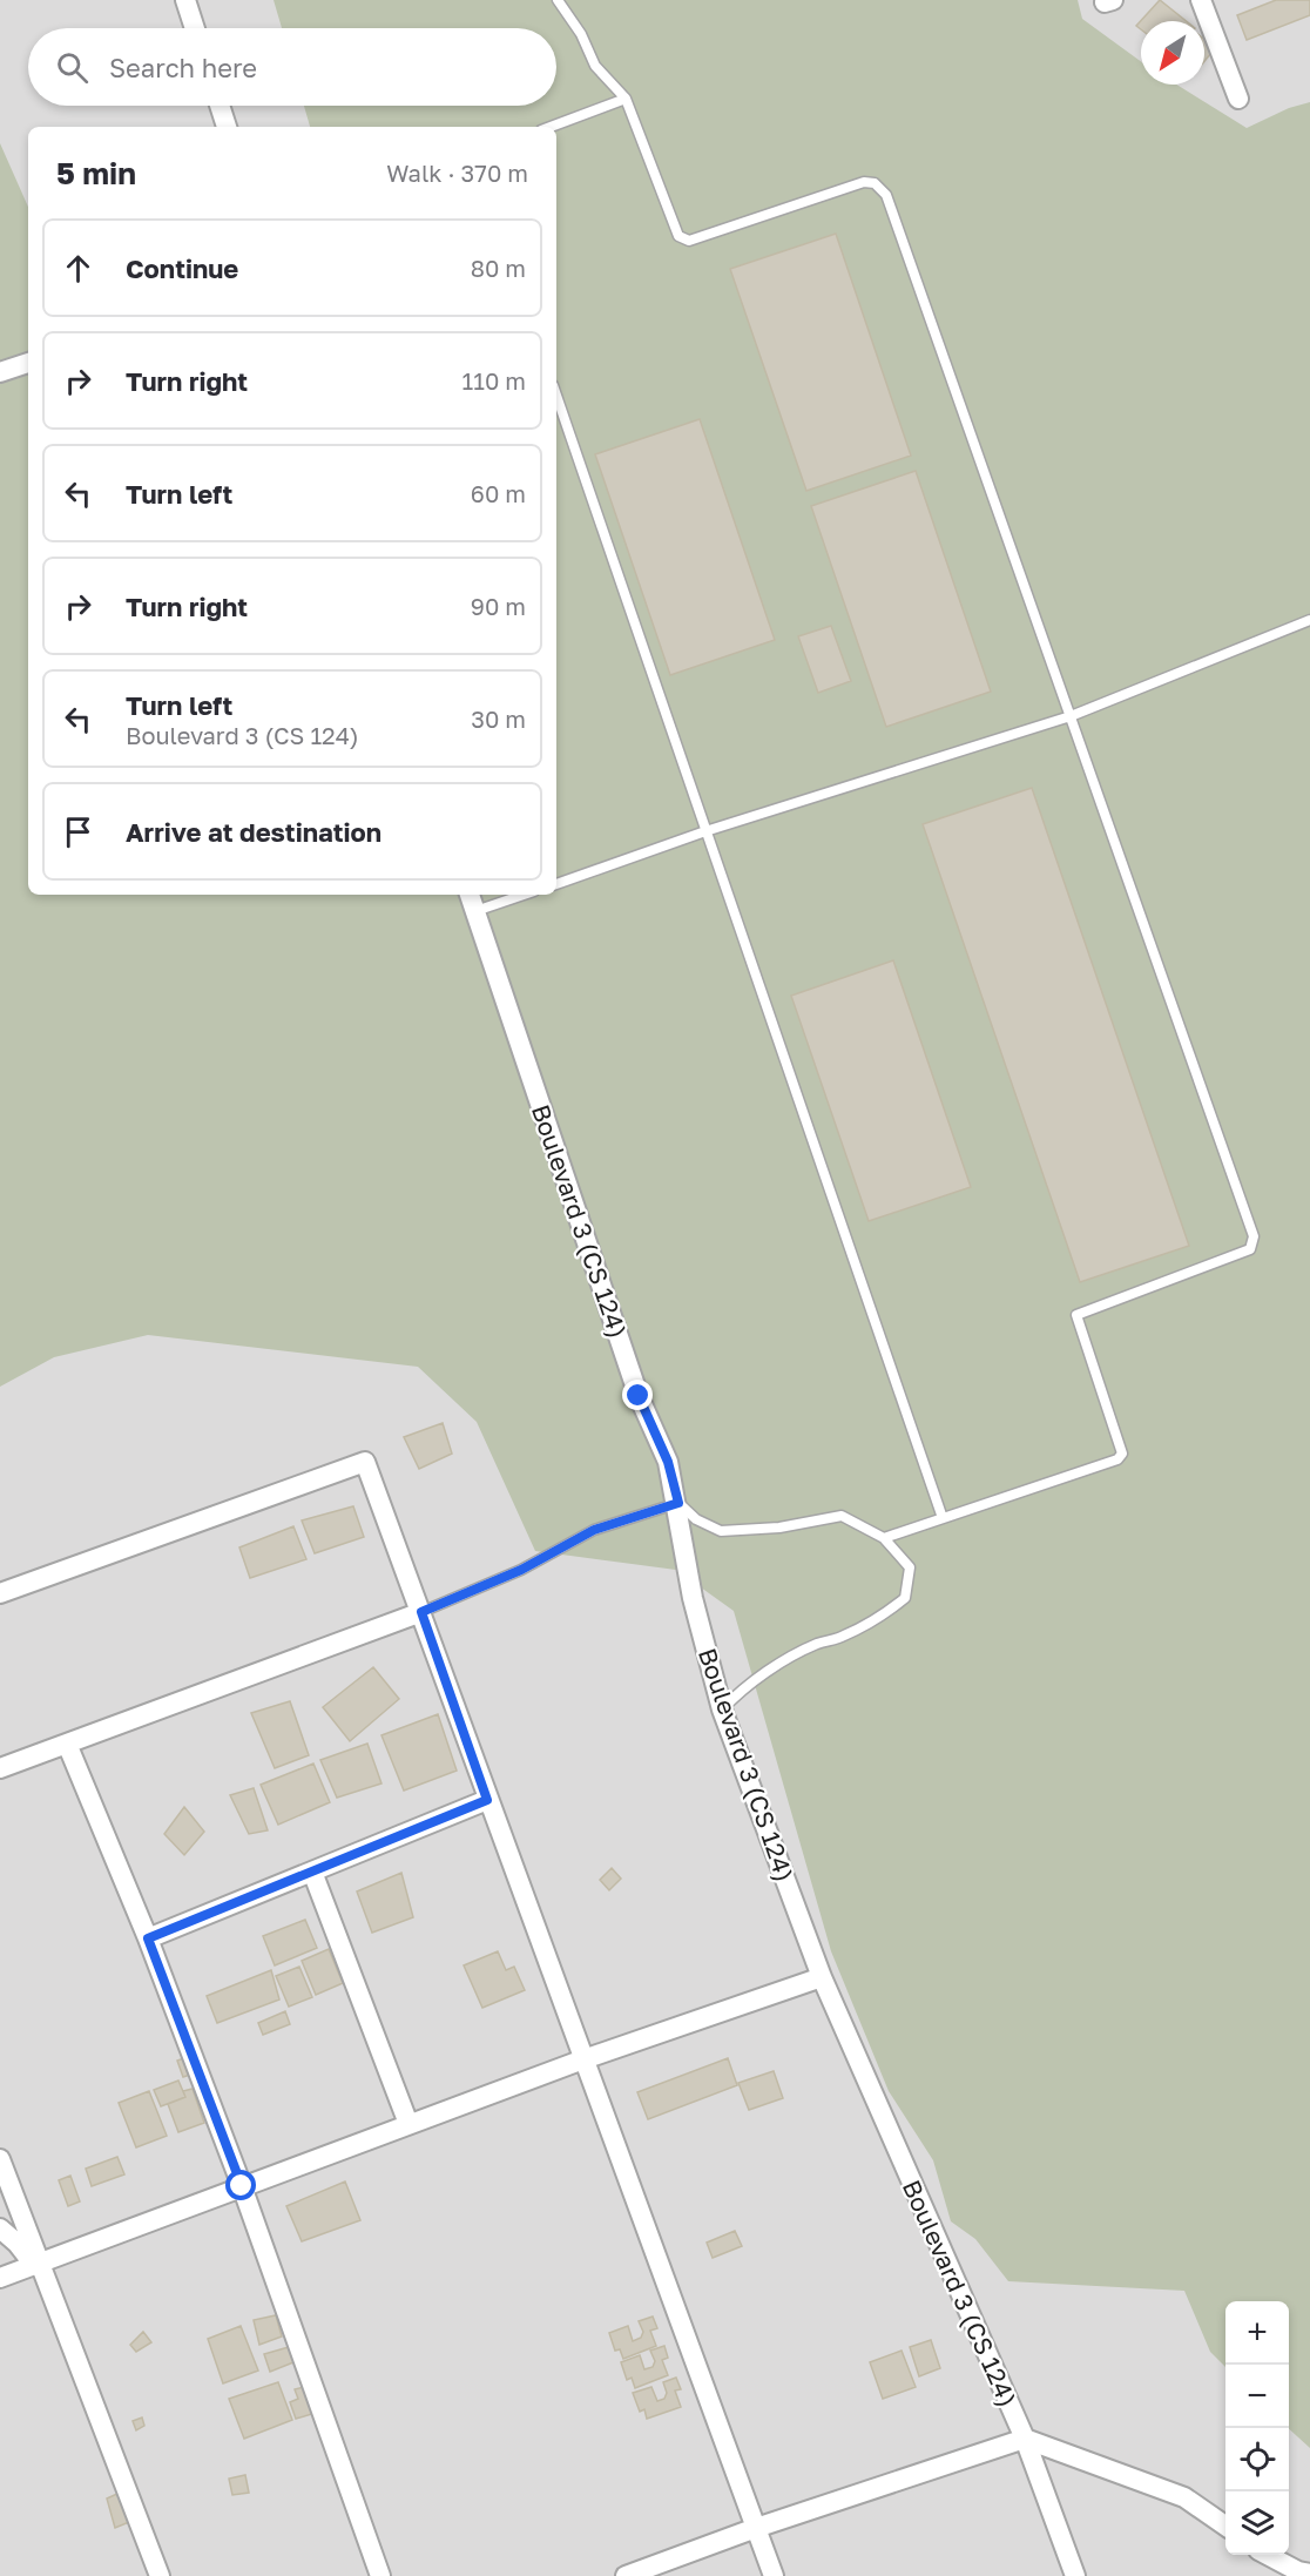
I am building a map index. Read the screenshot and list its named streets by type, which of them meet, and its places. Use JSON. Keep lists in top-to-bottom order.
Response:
{
  "streets": {
    "street": ["Boulevard 3 (CS 124)"]
  },
  "north": "bottom left",
  "page": {
    "search": "Search here",
    "heading": ["5 min", "Walk · 370 m"],
    "list": [
      ["Continue", "80 m"],
      ["Turn right", "110 m"],
      ["Turn left", "60 m"],
      ["Turn right", "90 m"],
      ["Turn left", "Boulevard 3 (CS 124)", "30 m"],
      "Arrive at destination"
    ],
    "map_buttons": ["+", "−"]
  }
}
